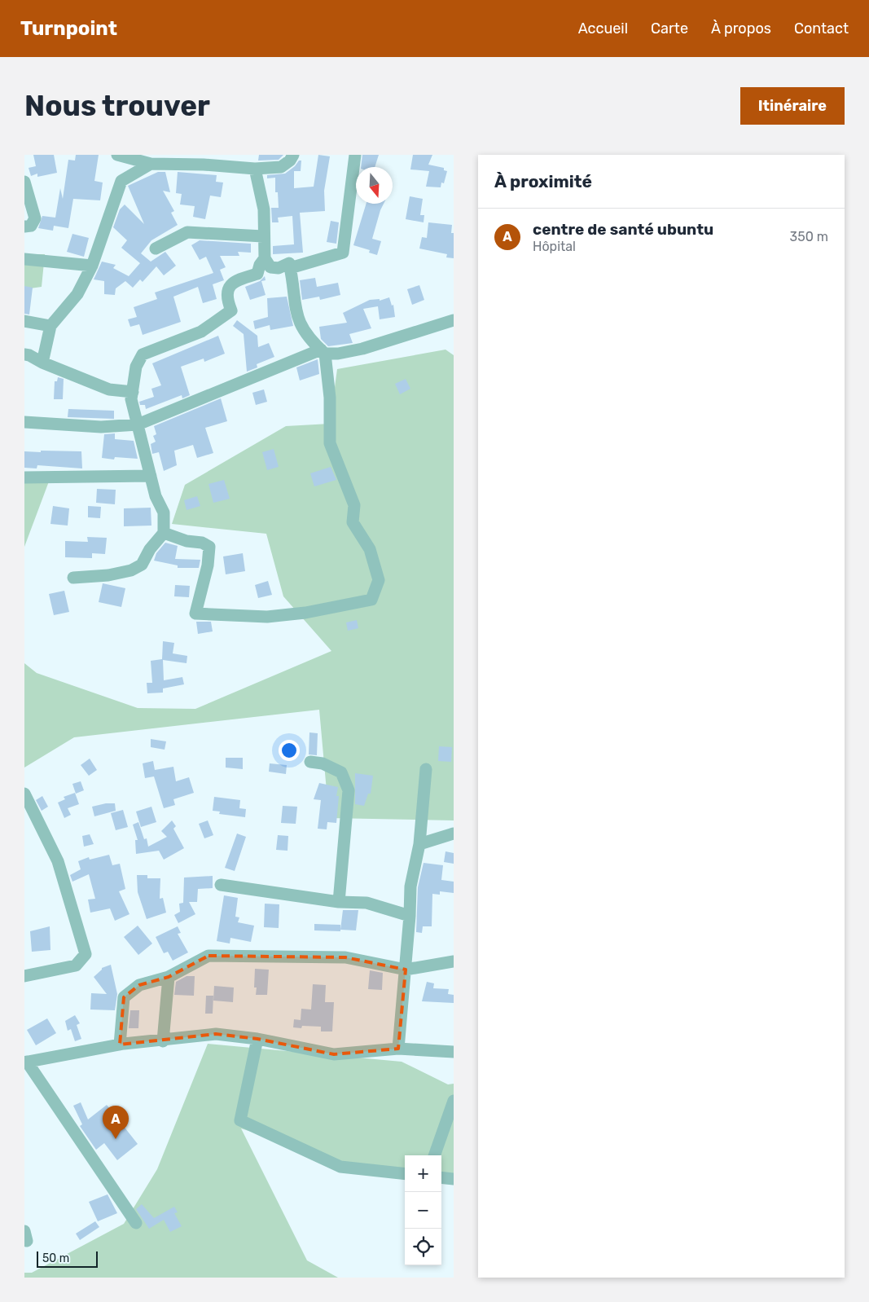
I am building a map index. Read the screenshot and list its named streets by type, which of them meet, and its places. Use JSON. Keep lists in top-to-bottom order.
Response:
{
  "scale_bar": "50 m",
  "north": "bottom",
  "page": {
    "header": "Turnpoint",
    "nav": [
      "Accueil",
      "Carte",
      "À propos",
      "Contact"
    ],
    "buttons": "Itinéraire",
    "title": "Nous trouver",
    "heading": "À proximité",
    "list": [
      {
        "mark": "A",
        "name": "centre de santé ubuntu",
        "note": "Hôpital",
        "value": "350 m"
      }
    ],
    "pins": "A",
    "map_buttons": ["+", "−"],
    "scale": "50 m"
  }
}
